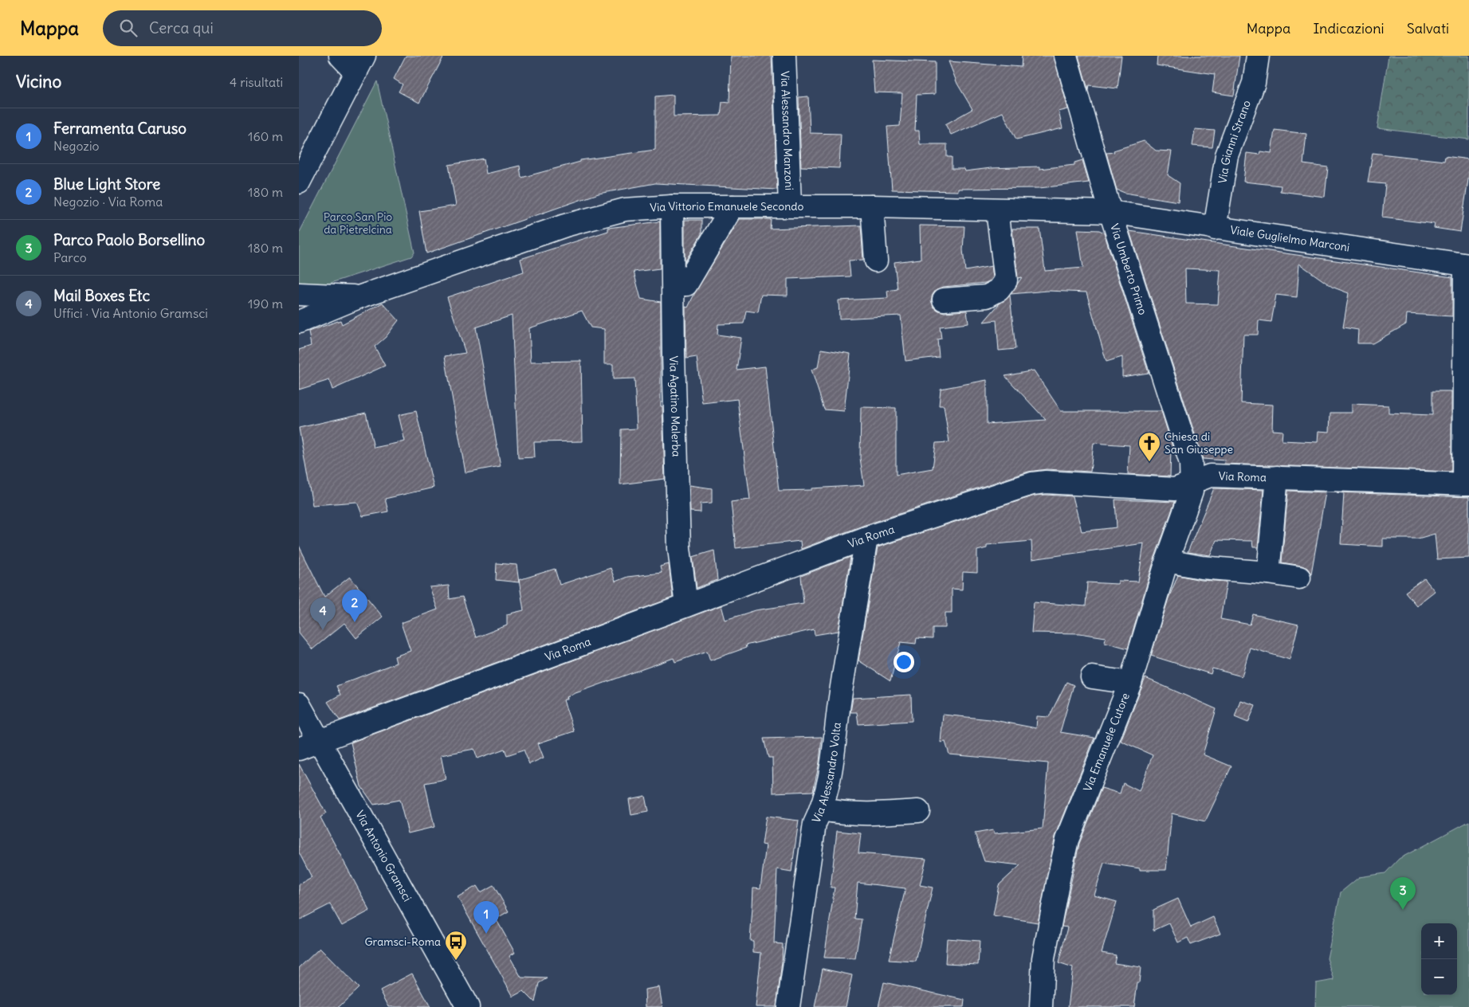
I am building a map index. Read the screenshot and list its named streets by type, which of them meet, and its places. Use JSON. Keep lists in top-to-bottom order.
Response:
{
  "streets": {
    "street": [
      "Via Alessandro Manzoni",
      "Via Gianni Strano",
      "Via Vittorio Emanuele Secondo",
      "Viale Guglielmo Marconi",
      "Via Umberto Primo",
      "Via Agatino Malerba",
      "Via Roma",
      "Via Emanuele Cutore",
      "Via Alessandro Volta",
      "Via Antonio Gramsci"
    ]
  },
  "crossings": [
    ["Via Alessandro Manzoni", "Via Vittorio Emanuele Secondo"],
    ["Via Gianni Strano", "Viale Guglielmo Marconi"],
    ["Via Vittorio Emanuele Secondo", "Viale Guglielmo Marconi"],
    ["Via Vittorio Emanuele Secondo", "Via Umberto Primo"],
    ["Via Vittorio Emanuele Secondo", "Via Agatino Malerba"],
    ["Viale Guglielmo Marconi", "Via Umberto Primo"],
    ["Via Umberto Primo", "Via Roma"],
    ["Via Umberto Primo", "Via Emanuele Cutore"],
    ["Via Agatino Malerba", "Via Roma"],
    ["Via Roma", "Via Emanuele Cutore"],
    ["Via Roma", "Via Alessandro Volta"],
    ["Via Roma", "Via Antonio Gramsci"]
  ],
  "parks": ["Parco San Pio da Pietrelcina"],
  "places": {
    "church": ["Chiesa di San Giuseppe"],
    "bus stop": ["Gramsci-Roma"]
  },
  "page": {
    "header": "Mappa",
    "search": "Cerca qui",
    "nav": ["Mappa", "Indicazioni", "Salvati"],
    "heading": ["Vicino", "4 risultati"],
    "list": [
      {
        "mark": "1",
        "name": "Ferramenta Caruso",
        "note": "Negozio",
        "value": "160 m"
      },
      {
        "mark": "2",
        "name": "Blue Light Store",
        "note": "Negozio · Via Roma",
        "value": "180 m"
      },
      {
        "mark": "3",
        "name": "Parco Paolo Borsellino",
        "note": "Parco",
        "value": "180 m"
      },
      {
        "mark": "4",
        "name": "Mail Boxes Etc",
        "note": "Uffici · Via Antonio Gramsci",
        "value": "190 m"
      }
    ],
    "pins": [
      "2",
      "4",
      "3",
      "1"
    ],
    "map_buttons": ["+", "−"]
  }
}
